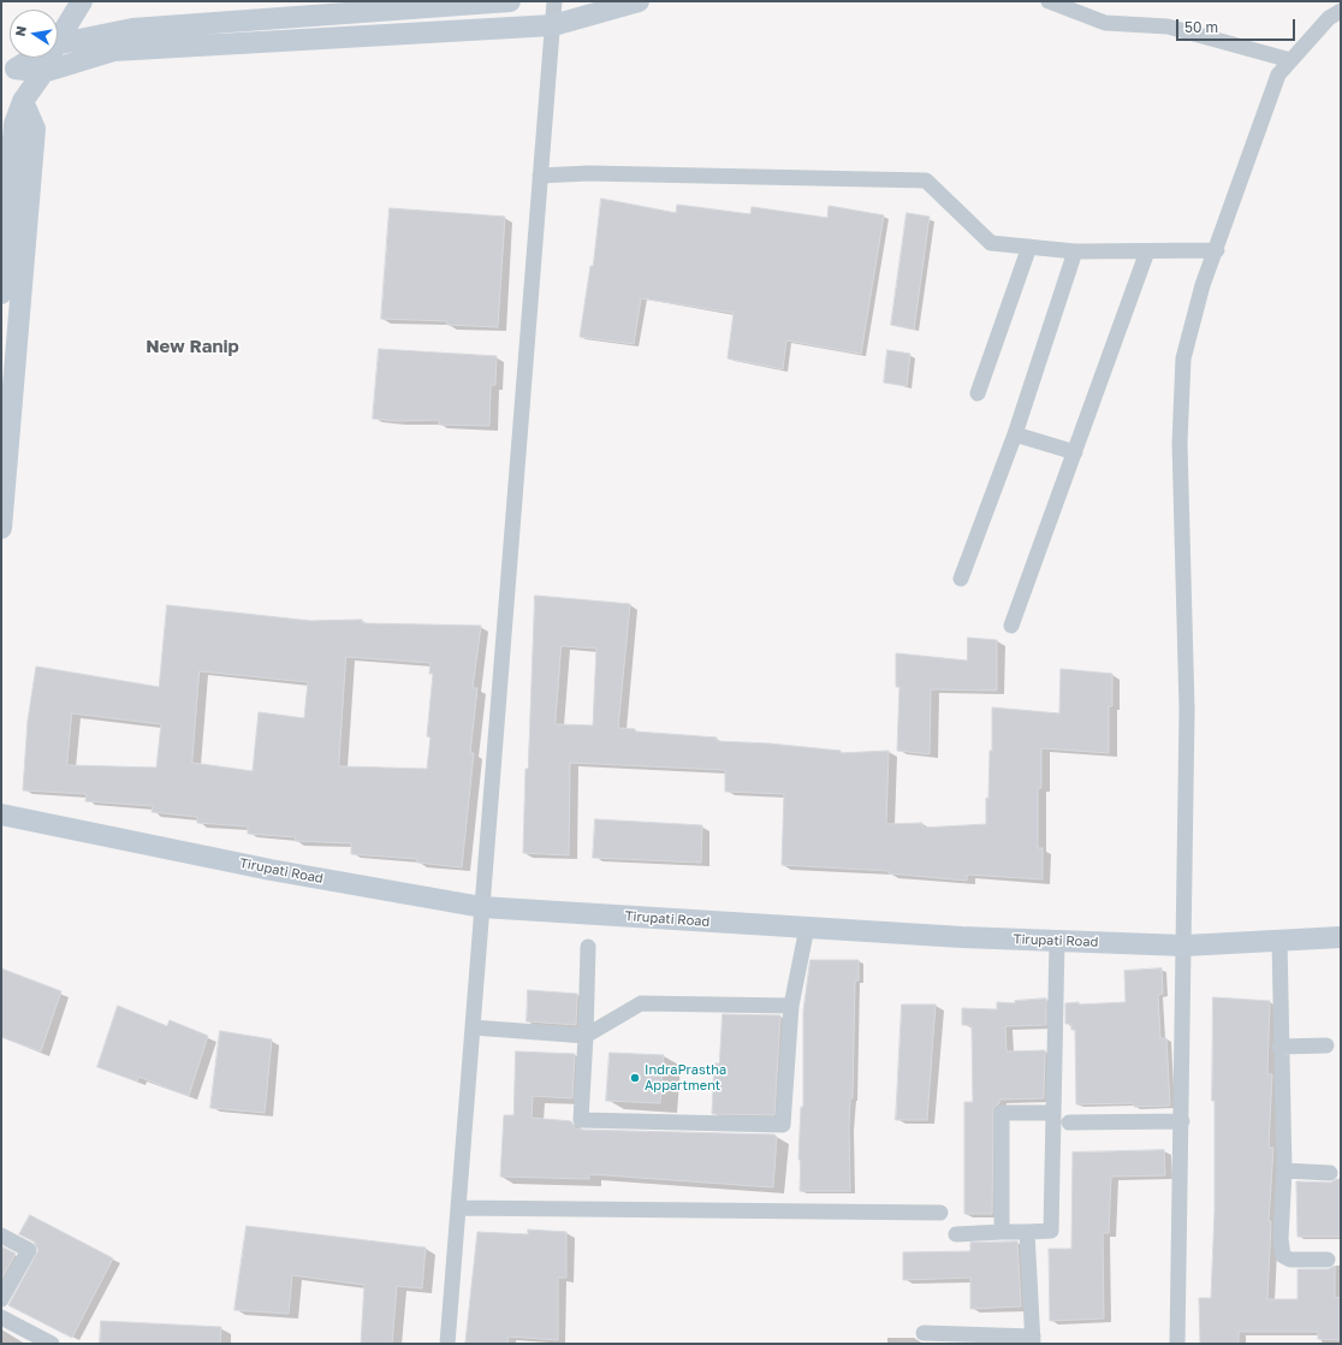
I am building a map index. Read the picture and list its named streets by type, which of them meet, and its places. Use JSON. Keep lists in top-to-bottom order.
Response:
{
  "streets": {
    "street": ["Tirupati Road"]
  },
  "districts": ["New Ranip"],
  "places": ["IndraPrastha Appartment"],
  "scale_bar": "50 m",
  "north": "left"
}
